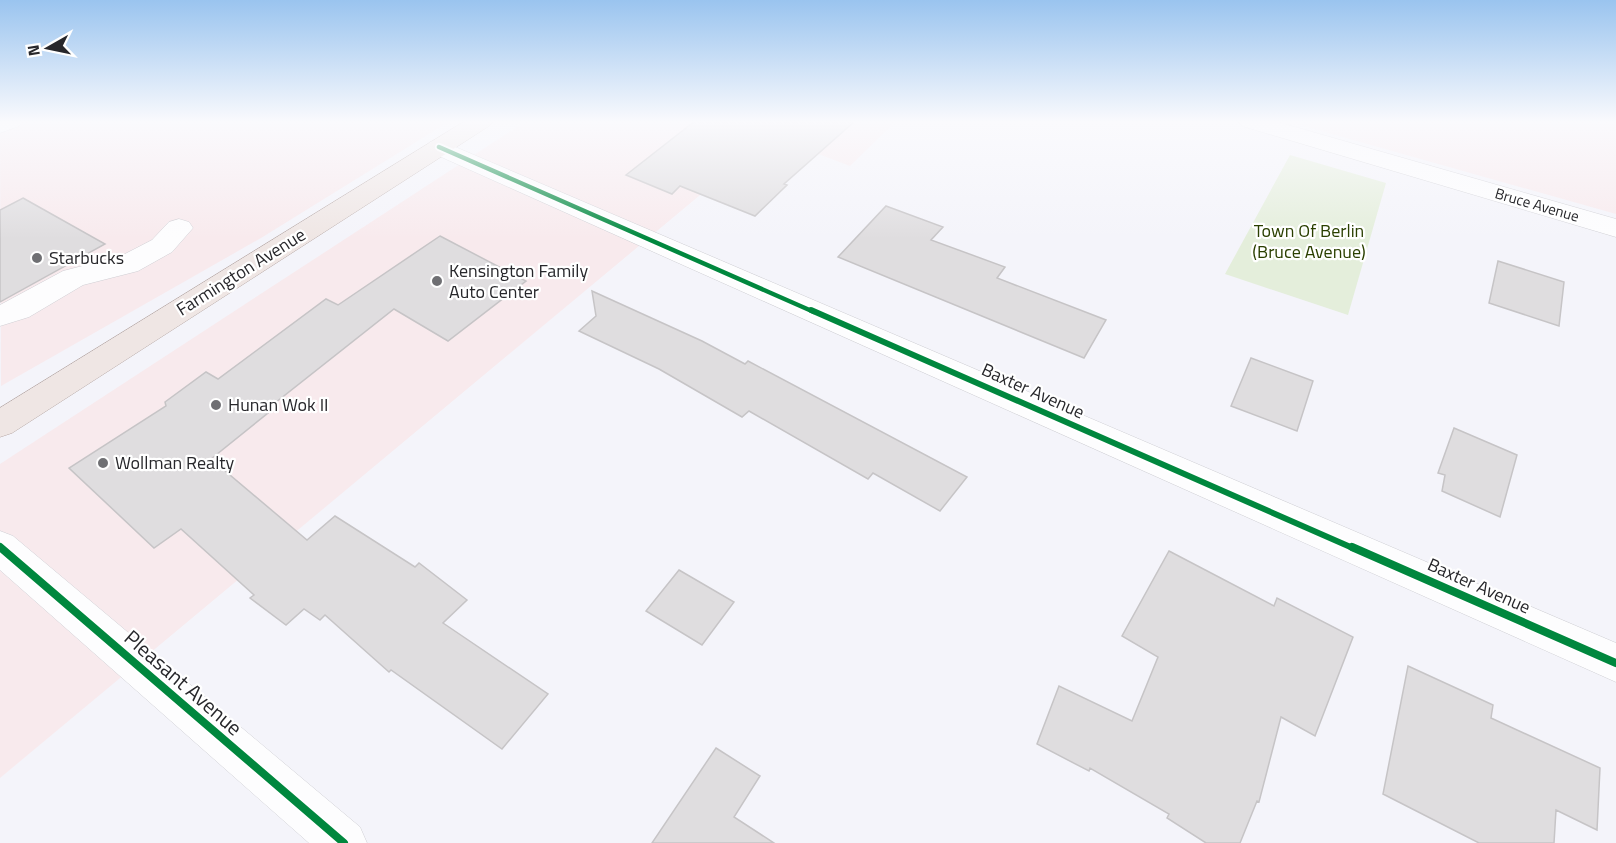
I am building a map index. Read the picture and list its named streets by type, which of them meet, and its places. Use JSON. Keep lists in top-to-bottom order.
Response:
{
  "streets": {
    "main road": ["Farmington Avenue"],
    "street": ["Bruce Avenue", "Baxter Avenue", "Pleasant Avenue"]
  },
  "parks": ["Town Of Berlin (Bruce Avenue)"],
  "places": [
    "Starbucks",
    "Kensington Family Auto Center",
    "Hunan Wok II",
    "Wollman Realty"
  ],
  "north": "left"
}
